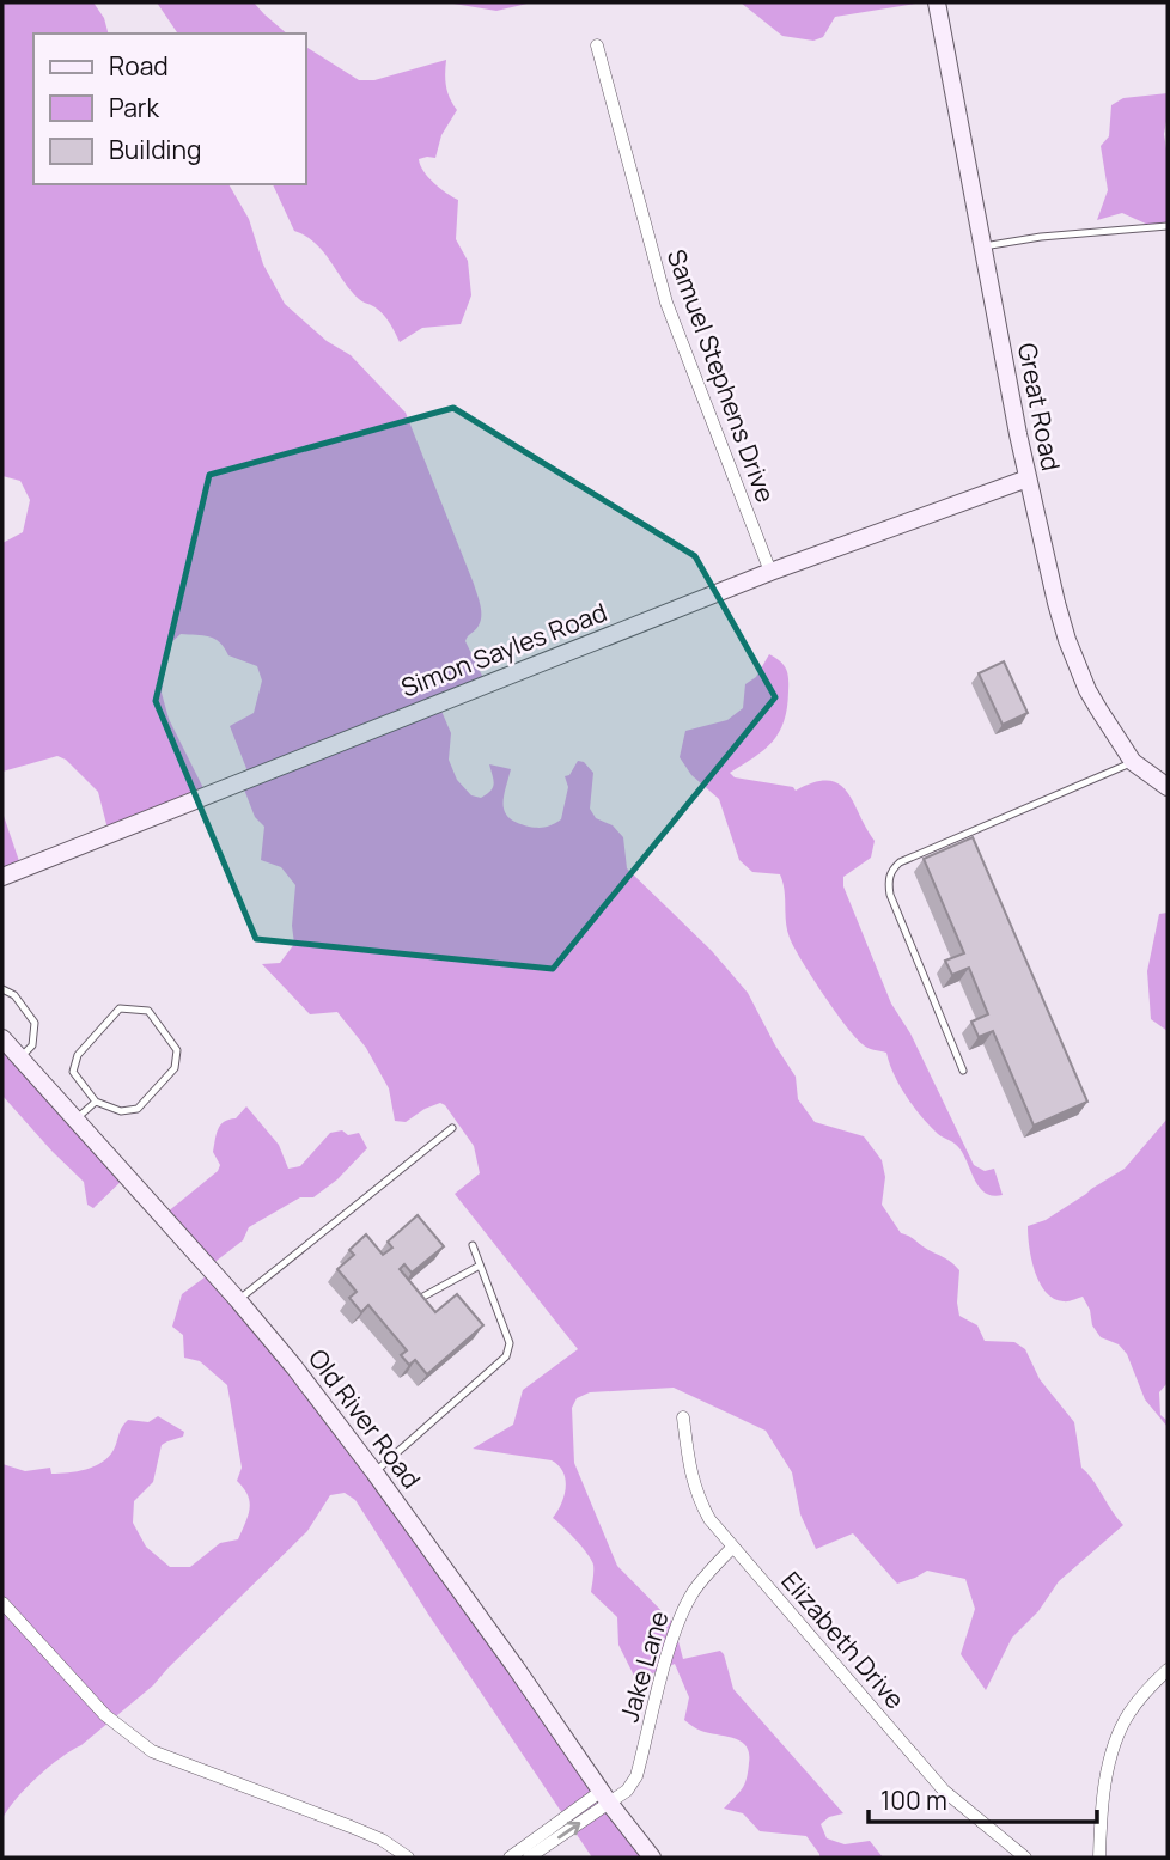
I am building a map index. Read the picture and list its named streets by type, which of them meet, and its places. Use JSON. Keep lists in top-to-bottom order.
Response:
{
  "streets": {
    "street": [
      "Samuel Stephens Drive",
      "Great Road",
      "Simon Sayles Road",
      "Old River Road",
      "Elizabeth Drive",
      "Jake Lane"
    ]
  },
  "crossings": [
    ["Samuel Stephens Drive", "Simon Sayles Road"],
    ["Great Road", "Simon Sayles Road"],
    ["Old River Road", "Jake Lane"],
    ["Elizabeth Drive", "Jake Lane"]
  ],
  "legend": ["Road", "Park", "Building"],
  "scale_bar": "100 m"
}
